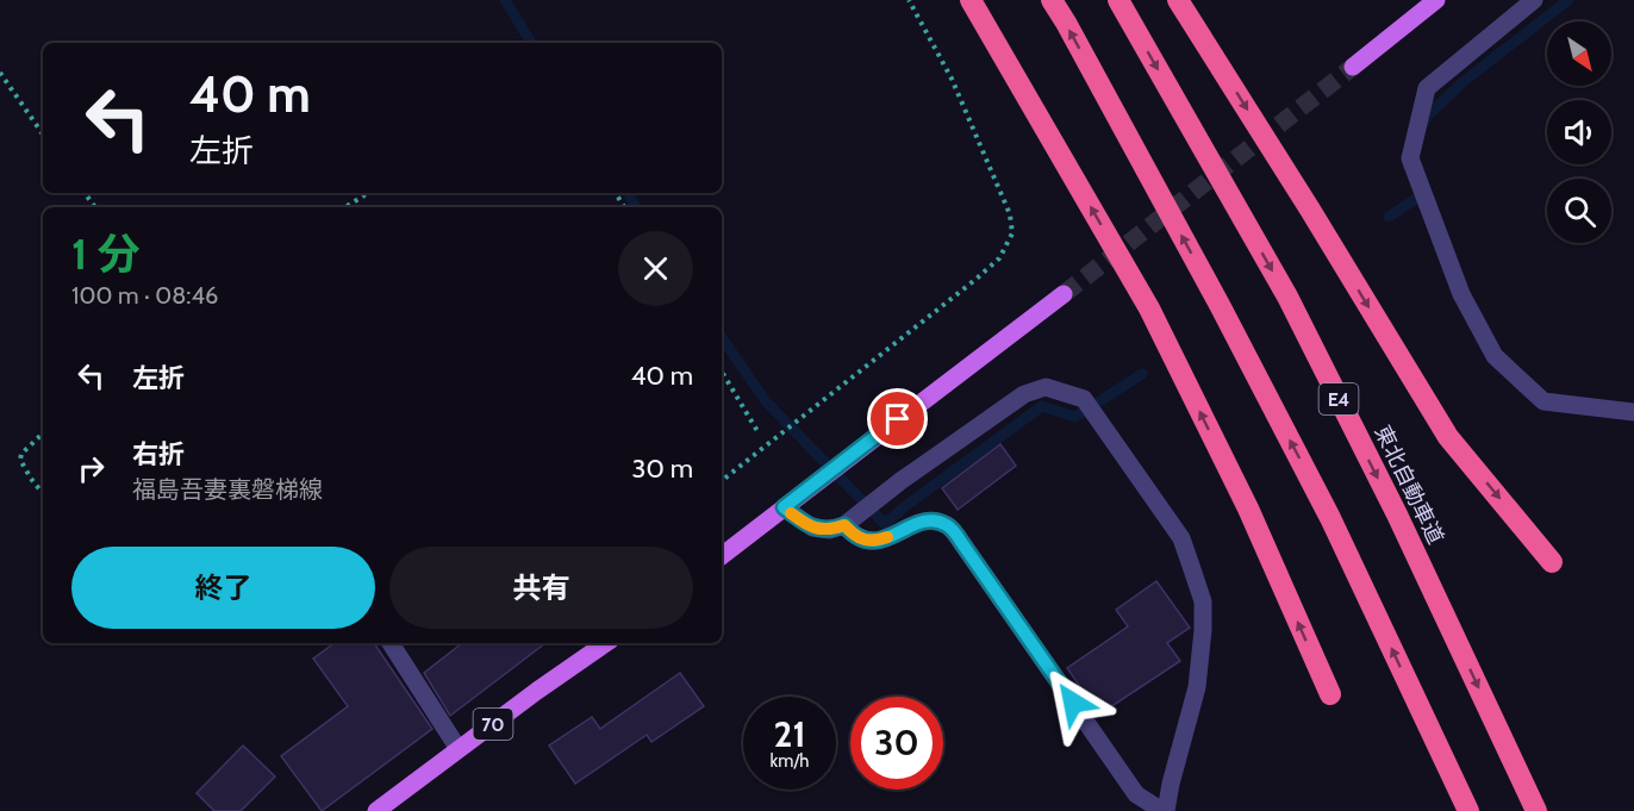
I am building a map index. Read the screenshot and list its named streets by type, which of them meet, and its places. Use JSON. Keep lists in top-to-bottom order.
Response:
{
  "streets": {
    "highway": ["E4", "東北自動車道"],
    "main road": ["70"]
  },
  "north": "bottom right",
  "page": {
    "turn": ["40 m", "左折"],
    "heading": ["1 分", "100 m · 08:46"],
    "list": [
      {
        "name": "左折",
        "value": "40 m"
      },
      {
        "name": "右折",
        "note": "福島吾妻裏磐梯線",
        "value": "30 m"
      }
    ],
    "buttons": ["終了", "共有"],
    "speed": "21 km/h",
    "limit": "30"
  }
}
